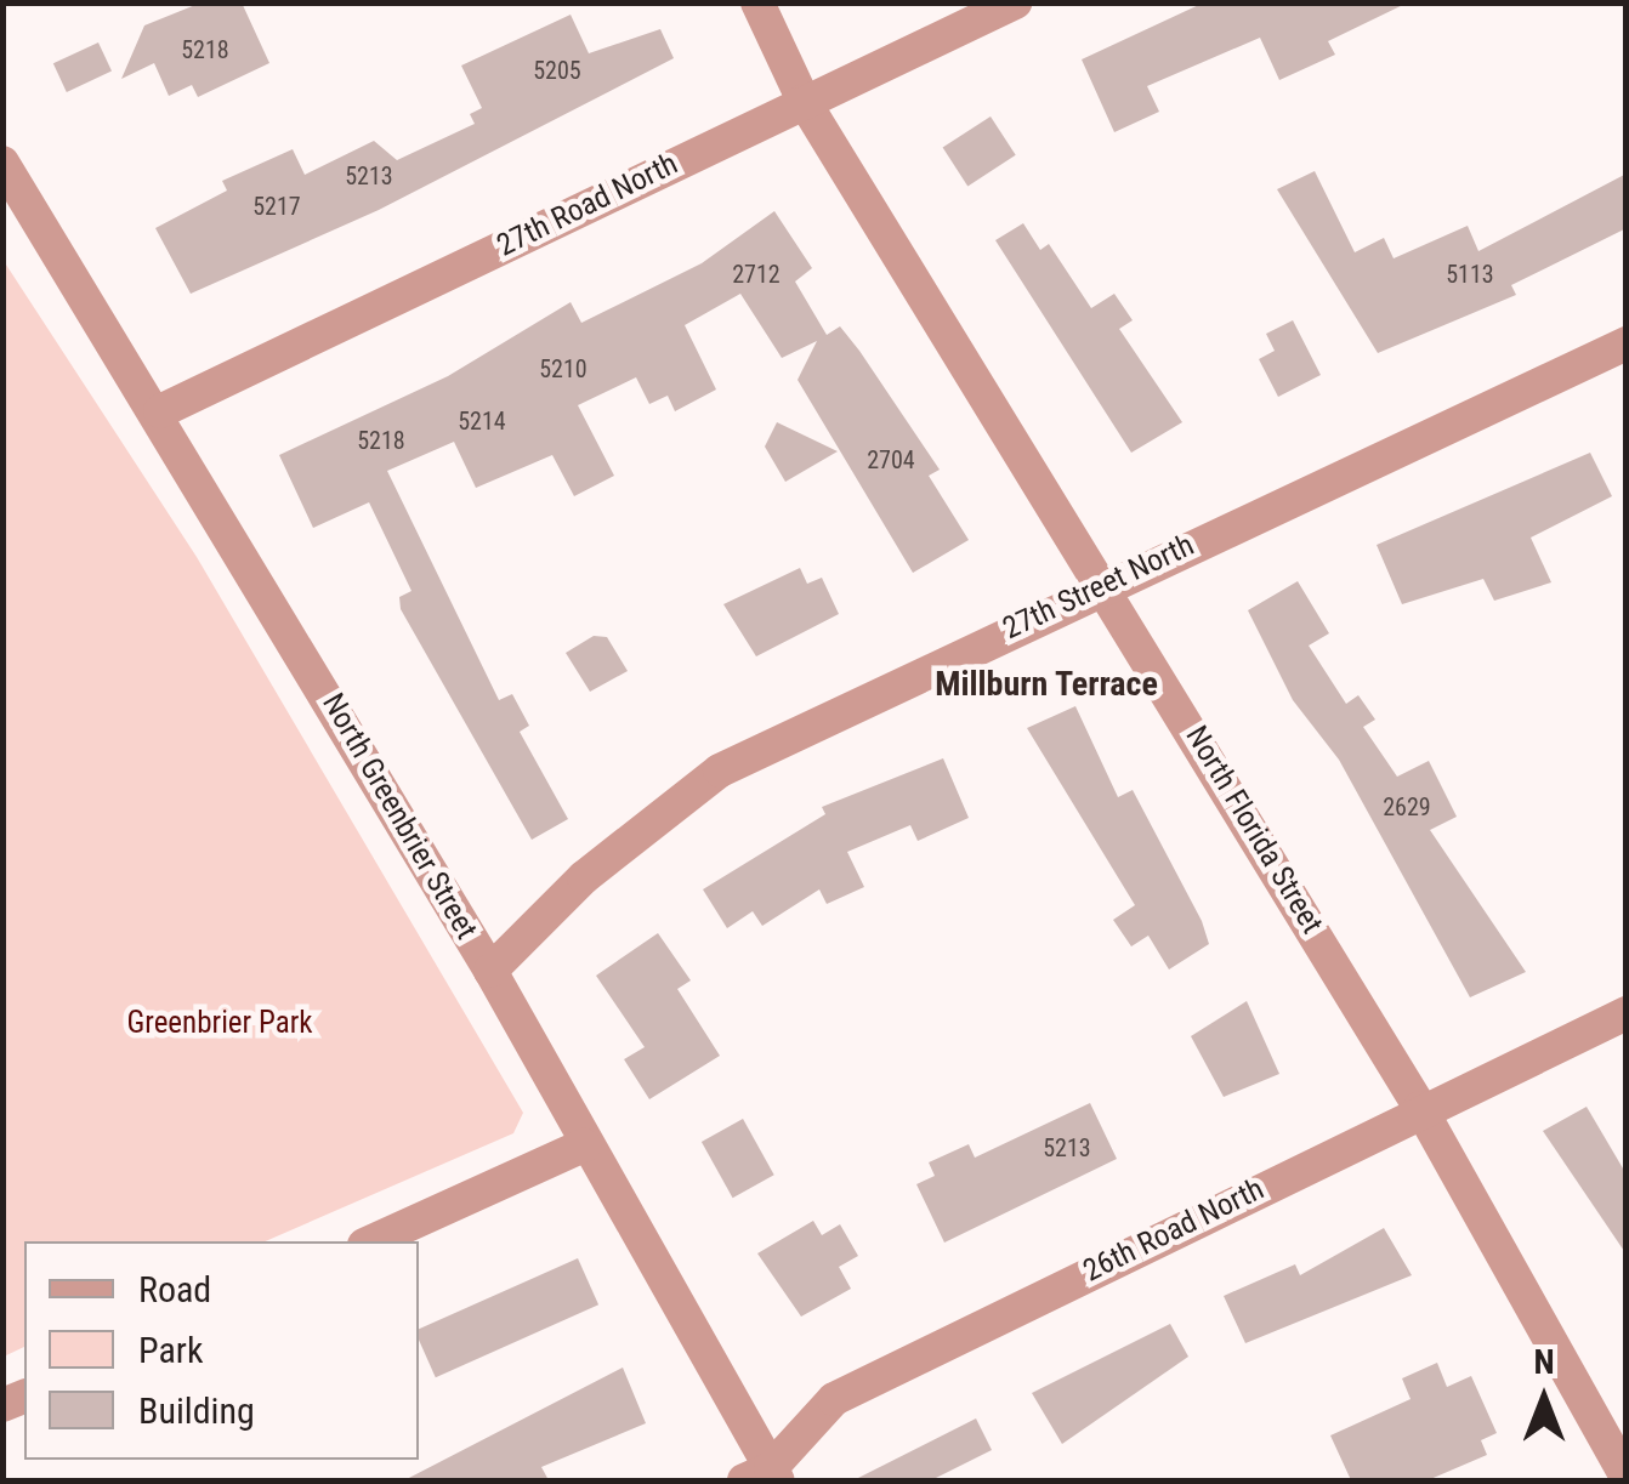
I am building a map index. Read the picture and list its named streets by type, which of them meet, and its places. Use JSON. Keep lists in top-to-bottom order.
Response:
{
  "streets": {
    "street": [
      "27th Road North",
      "27th Street North",
      "North Greenbrier Street",
      "North Florida Street",
      "26th Road North"
    ]
  },
  "crossings": [
    ["27th Road North", "North Greenbrier Street"],
    ["27th Road North", "North Florida Street"],
    ["27th Street North", "North Greenbrier Street"],
    ["27th Street North", "North Florida Street"],
    ["North Greenbrier Street", "26th Road North"],
    ["North Florida Street", "26th Road North"]
  ],
  "districts": ["Millburn Terrace"],
  "parks": ["Greenbrier Park"],
  "house_numbers": [
    "5218",
    "5205",
    "5213",
    "5217",
    "2712",
    "5113",
    "5210",
    "5214",
    "5218",
    "2704",
    "2629",
    "5213"
  ],
  "legend": ["Road", "Park", "Building"],
  "north": "top"
}
